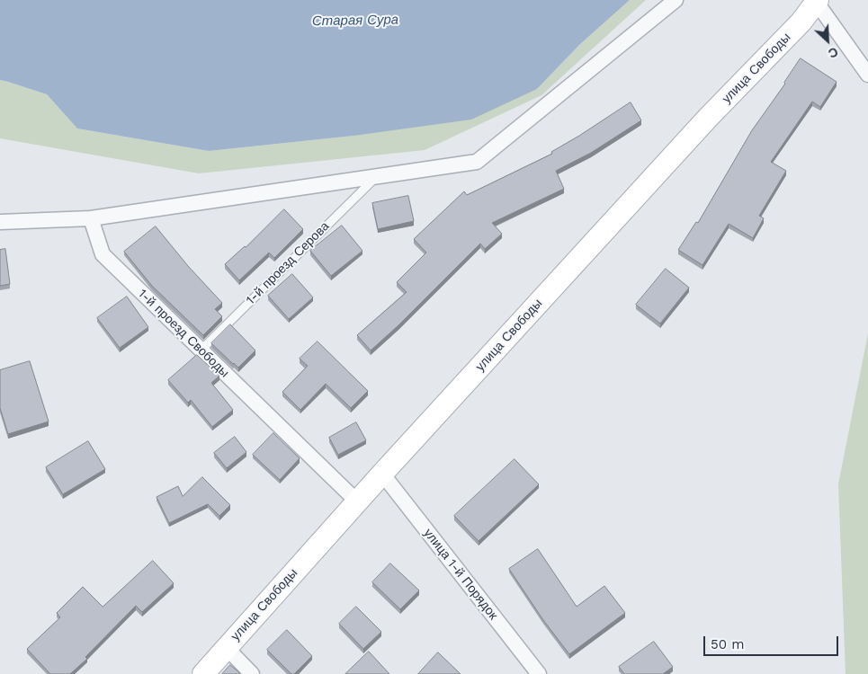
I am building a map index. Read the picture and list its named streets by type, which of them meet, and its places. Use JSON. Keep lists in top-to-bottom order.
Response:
{
  "streets": {
    "main road": ["улица Свободы"],
    "street": ["1-й проезд Свободы", "улица 1-й Порядок"],
    "lane": ["1-й проезд Серова"]
  },
  "crossings": [
    ["улица Свободы", "1-й проезд Свободы"],
    ["улица Свободы", "улица 1-й Порядок"],
    ["1-й проезд Серова", "1-й проезд Свободы"]
  ],
  "water": ["Старая Сура"],
  "scale_bar": "50 m",
  "north": "bottom right"
}
